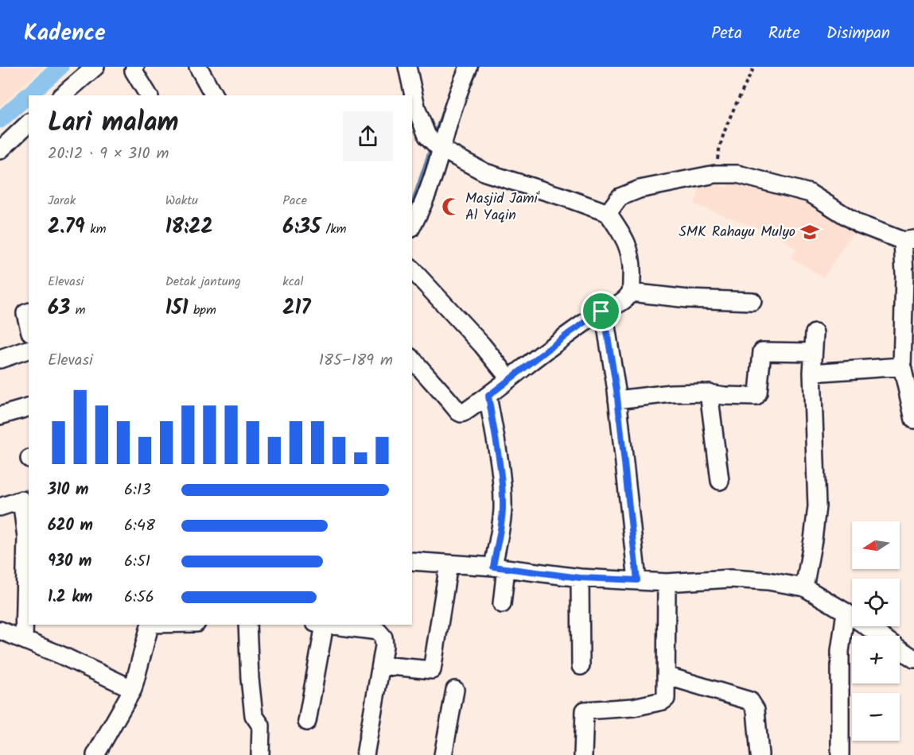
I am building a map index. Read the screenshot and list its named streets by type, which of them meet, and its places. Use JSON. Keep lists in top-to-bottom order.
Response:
{
  "places": {
    "mosque": ["Masjid Jami' Al Yaqin"],
    "school or university": ["SMK Rahayu Mulyo"]
  },
  "north": "left",
  "page": {
    "header": "Kadence",
    "nav": ["Peta", "Rute", "Disimpan"],
    "heading": ["Lari malam", "20:12 · 9 × 310 m"],
    "stats": [
      ["Jarak", "2.79 km"],
      ["Waktu", "18:22"],
      ["Pace", "6:35 /km"],
      ["Elevasi", "63 m"],
      ["Detak jantung", "151 bpm"],
      ["kcal", "217"]
    ],
    "chart": ["Elevasi", "185–189 m"],
    "list": [
      {
        "name": "310 m",
        "note": "6:13"
      },
      {
        "name": "620 m",
        "note": "6:48"
      },
      {
        "name": "930 m",
        "note": "6:51"
      },
      {
        "name": "1.2 km",
        "note": "6:56"
      }
    ],
    "map_buttons": ["+", "−"]
  }
}
